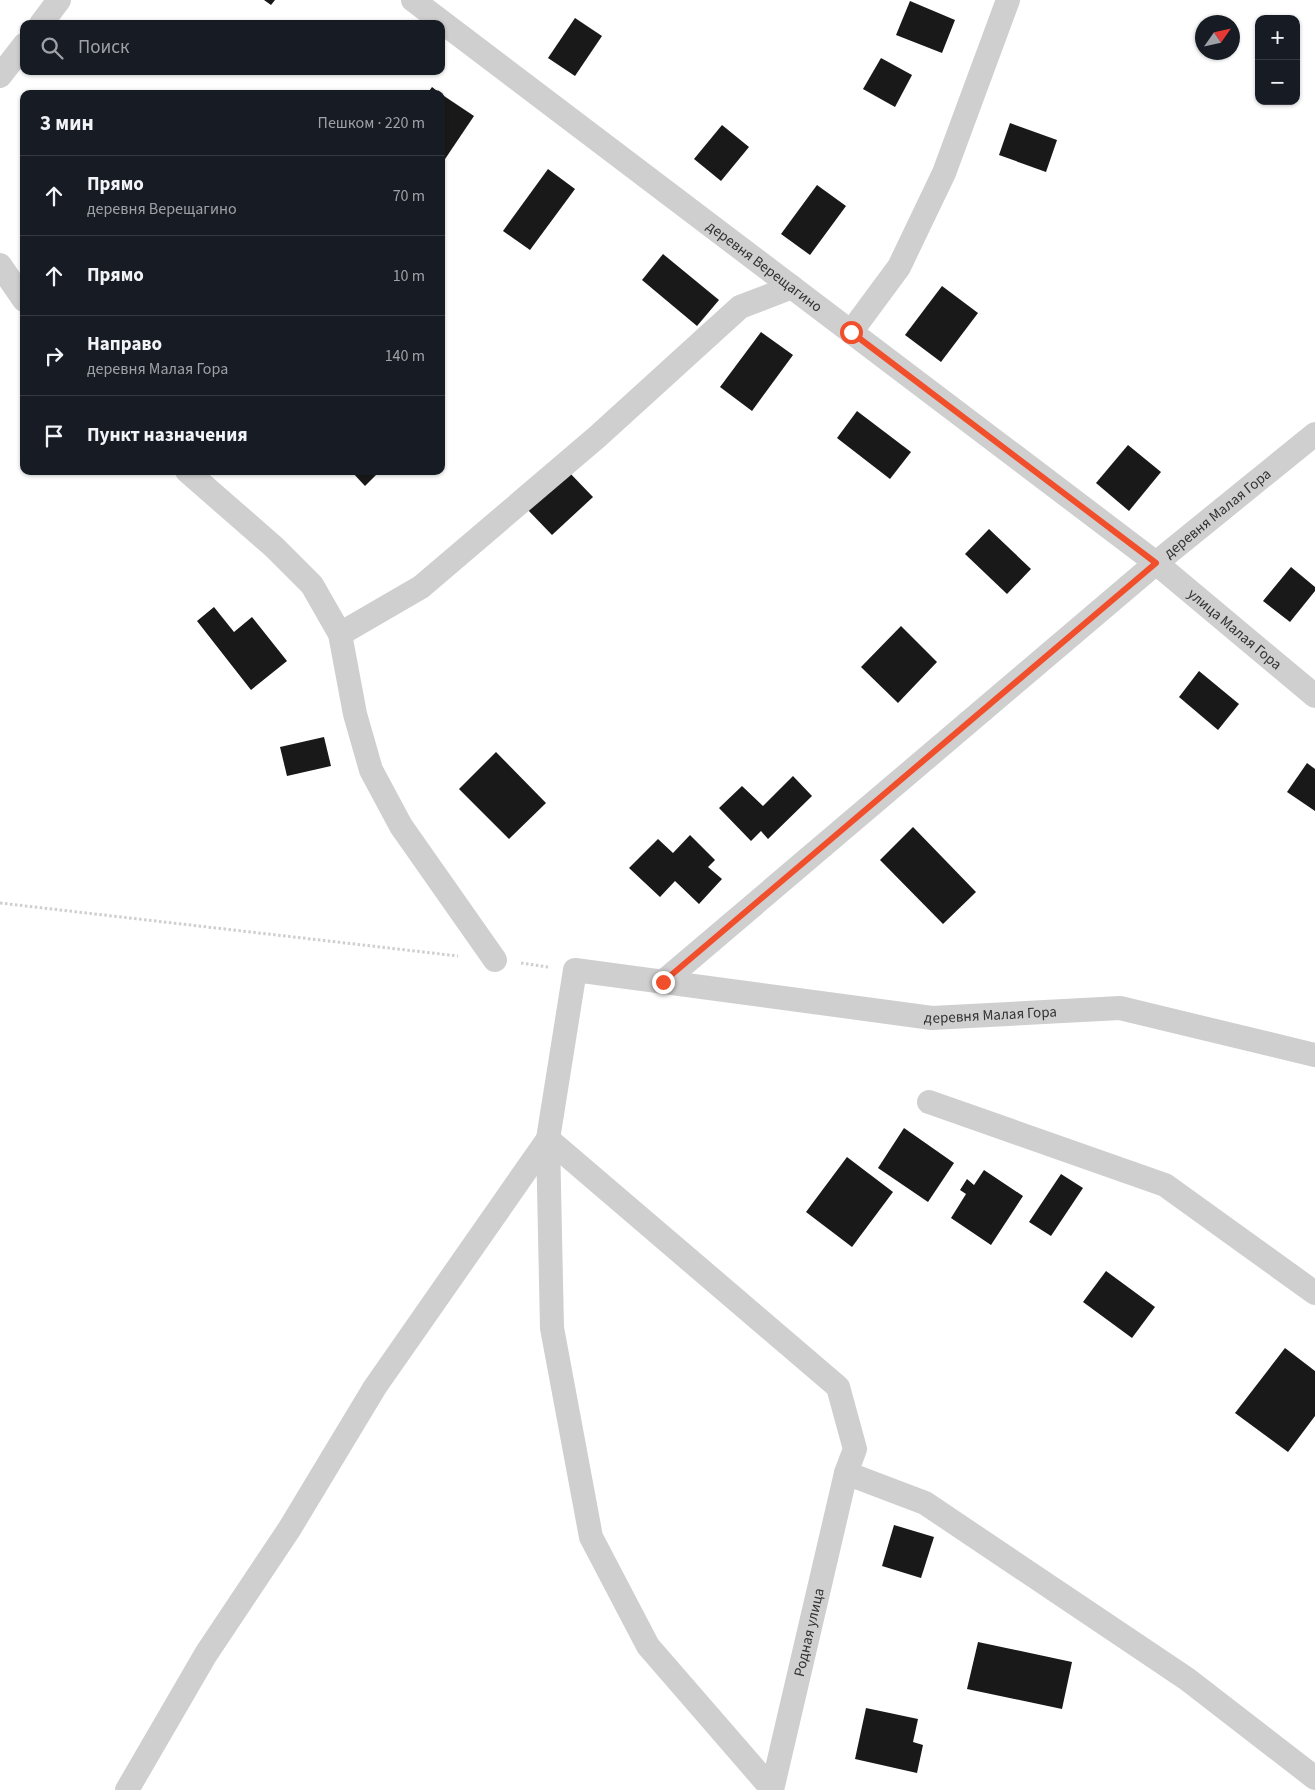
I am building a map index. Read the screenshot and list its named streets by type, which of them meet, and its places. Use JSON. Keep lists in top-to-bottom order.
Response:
{
  "streets": {
    "street": [
      "деревня Верещагино",
      "деревня Малая Гора",
      "улица Малая Гора",
      "Родная улица"
    ]
  },
  "crossings": [
    ["деревня Верещагино", "улица Малая Гора"],
    ["деревня Малая Гора", "улица Малая Гора"]
  ],
  "north": "top right",
  "page": {
    "map_buttons": ["+", "−"],
    "search": "Поиск",
    "heading": ["3 мин", "Пешком · 220 m"],
    "list": [
      ["Прямо", "деревня Верещагино", "70 m"],
      ["Прямо", "10 m"],
      ["Направо", "деревня Малая Гора", "140 m"],
      "Пункт назначения"
    ]
  }
}
